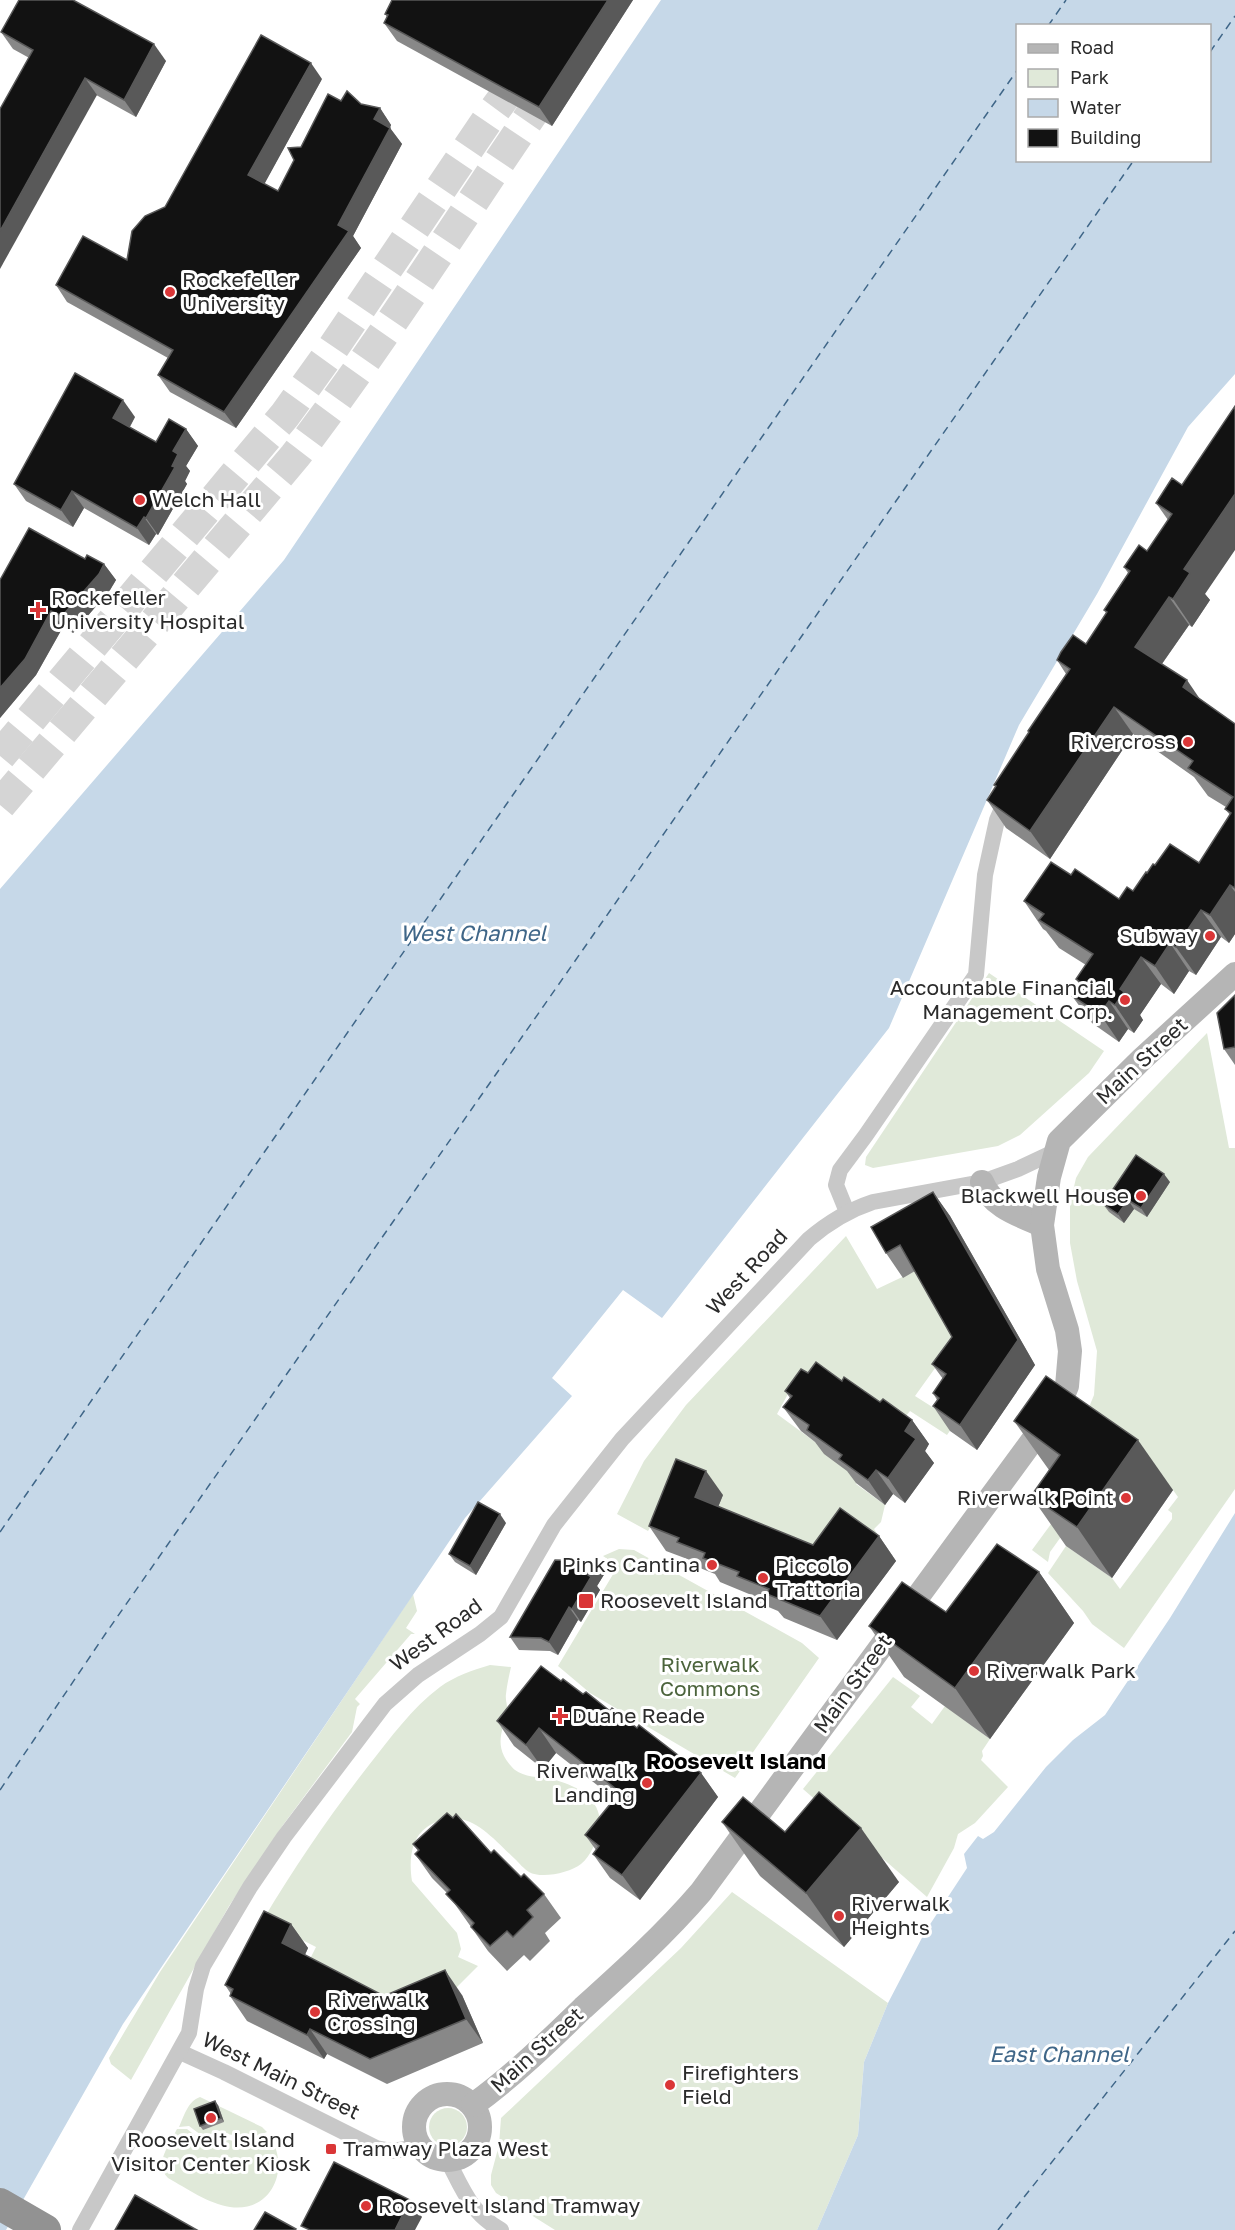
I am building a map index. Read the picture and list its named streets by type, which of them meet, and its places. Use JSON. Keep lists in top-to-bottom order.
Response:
{
  "streets": {
    "street": ["Main Street", "West Road", "West Main Street"]
  },
  "crossings": [
    ["Main Street", "West Road"],
    ["Main Street", "West Main Street"],
    ["West Road", "West Main Street"]
  ],
  "districts": ["Roosevelt Island"],
  "water": ["West Channel", "East Channel"],
  "parks": ["Riverwalk Commons"],
  "places": {
    "other": [
      "Rockefeller University",
      "Welch Hall",
      "Rivercross",
      "Subway",
      "Accountable Financial Management Corp.",
      "Blackwell House",
      "Riverwalk Point",
      "Pinks Cantina",
      "Piccolo Trattoria",
      "Riverwalk Park",
      "Riverwalk Landing",
      "Riverwalk Heights",
      "Riverwalk Crossing",
      "Firefighters Field",
      "Roosevelt Island Visitor Center Kiosk",
      "Roosevelt Island Tramway"
    ],
    "health": ["Rockefeller University Hospital", "Duane Reade"],
    "transit": ["Roosevelt Island", "Tramway Plaza West"]
  },
  "legend": [
    "Road",
    "Park",
    "Water",
    "Building"
  ]
}
